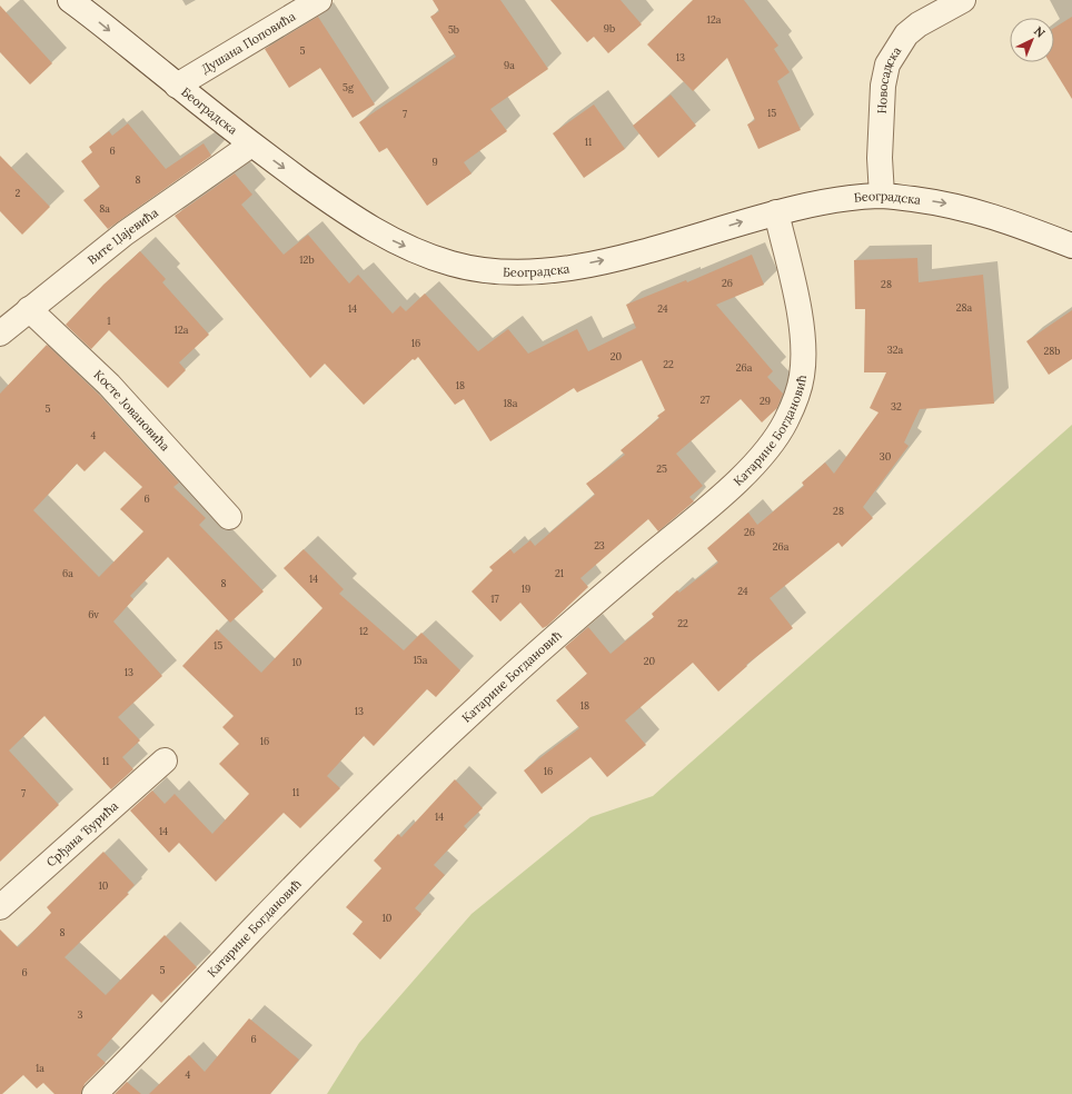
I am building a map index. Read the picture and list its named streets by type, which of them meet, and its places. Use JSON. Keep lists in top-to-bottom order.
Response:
{
  "streets": {
    "street": [
      "Душана Поповића",
      "Новосадска",
      "Београдска",
      "Вите Џајевића",
      "Косте Јовановића",
      "Катарине Богдановић",
      "Срђана Ђурића"
    ]
  },
  "crossings": [
    ["Душана Поповића", "Београдска"],
    ["Новосадска", "Београдска"],
    ["Београдска", "Вите Џајевића"],
    ["Београдска", "Катарине Богдановић"],
    ["Вите Џајевића", "Косте Јовановића"]
  ],
  "one_way": ["Београдска"],
  "house_numbers": [
    "12a",
    "9b",
    "5b",
    "5",
    "13",
    "9a",
    "5g",
    "15",
    "7",
    "11",
    "6",
    "9",
    "8",
    "2",
    "8a",
    "12b",
    "26",
    "28",
    "28a",
    "14",
    "24",
    "1",
    "12a",
    "16",
    "32a",
    "28b",
    "20",
    "22",
    "26a",
    "18",
    "27",
    "29",
    "18a",
    "32",
    "5",
    "4",
    "30",
    "25",
    "6",
    "28",
    "26",
    "23",
    "26a",
    "6a",
    "21",
    "14",
    "8",
    "19",
    "24",
    "17",
    "6v",
    "22",
    "12",
    "15",
    "15a",
    "20",
    "10",
    "13",
    "18",
    "13",
    "16",
    "11",
    "16",
    "11",
    "7",
    "14",
    "14",
    "10",
    "10",
    "8",
    "5",
    "6",
    "3",
    "6",
    "1a",
    "4"
  ],
  "north": "top right"
}
